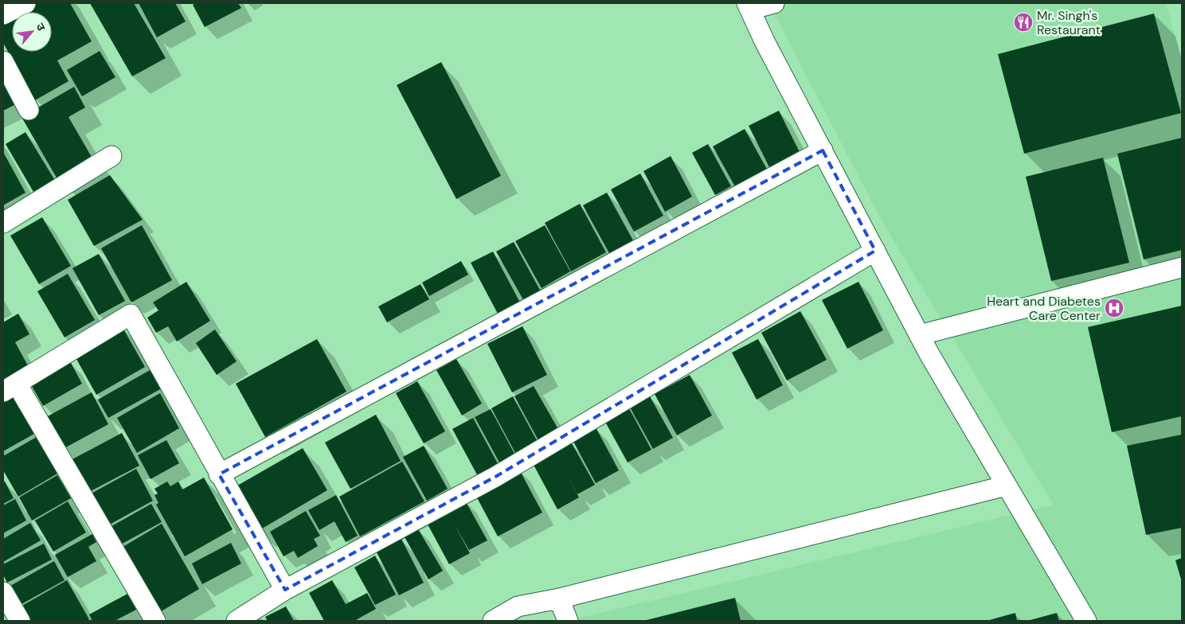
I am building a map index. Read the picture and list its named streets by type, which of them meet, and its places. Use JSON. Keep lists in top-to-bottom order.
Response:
{
  "places": {
    "restaurant": ["Mr. Singh's Restaurant"],
    "hospital": ["Heart and Diabetes Care Center"]
  },
  "north": "top right"
}
